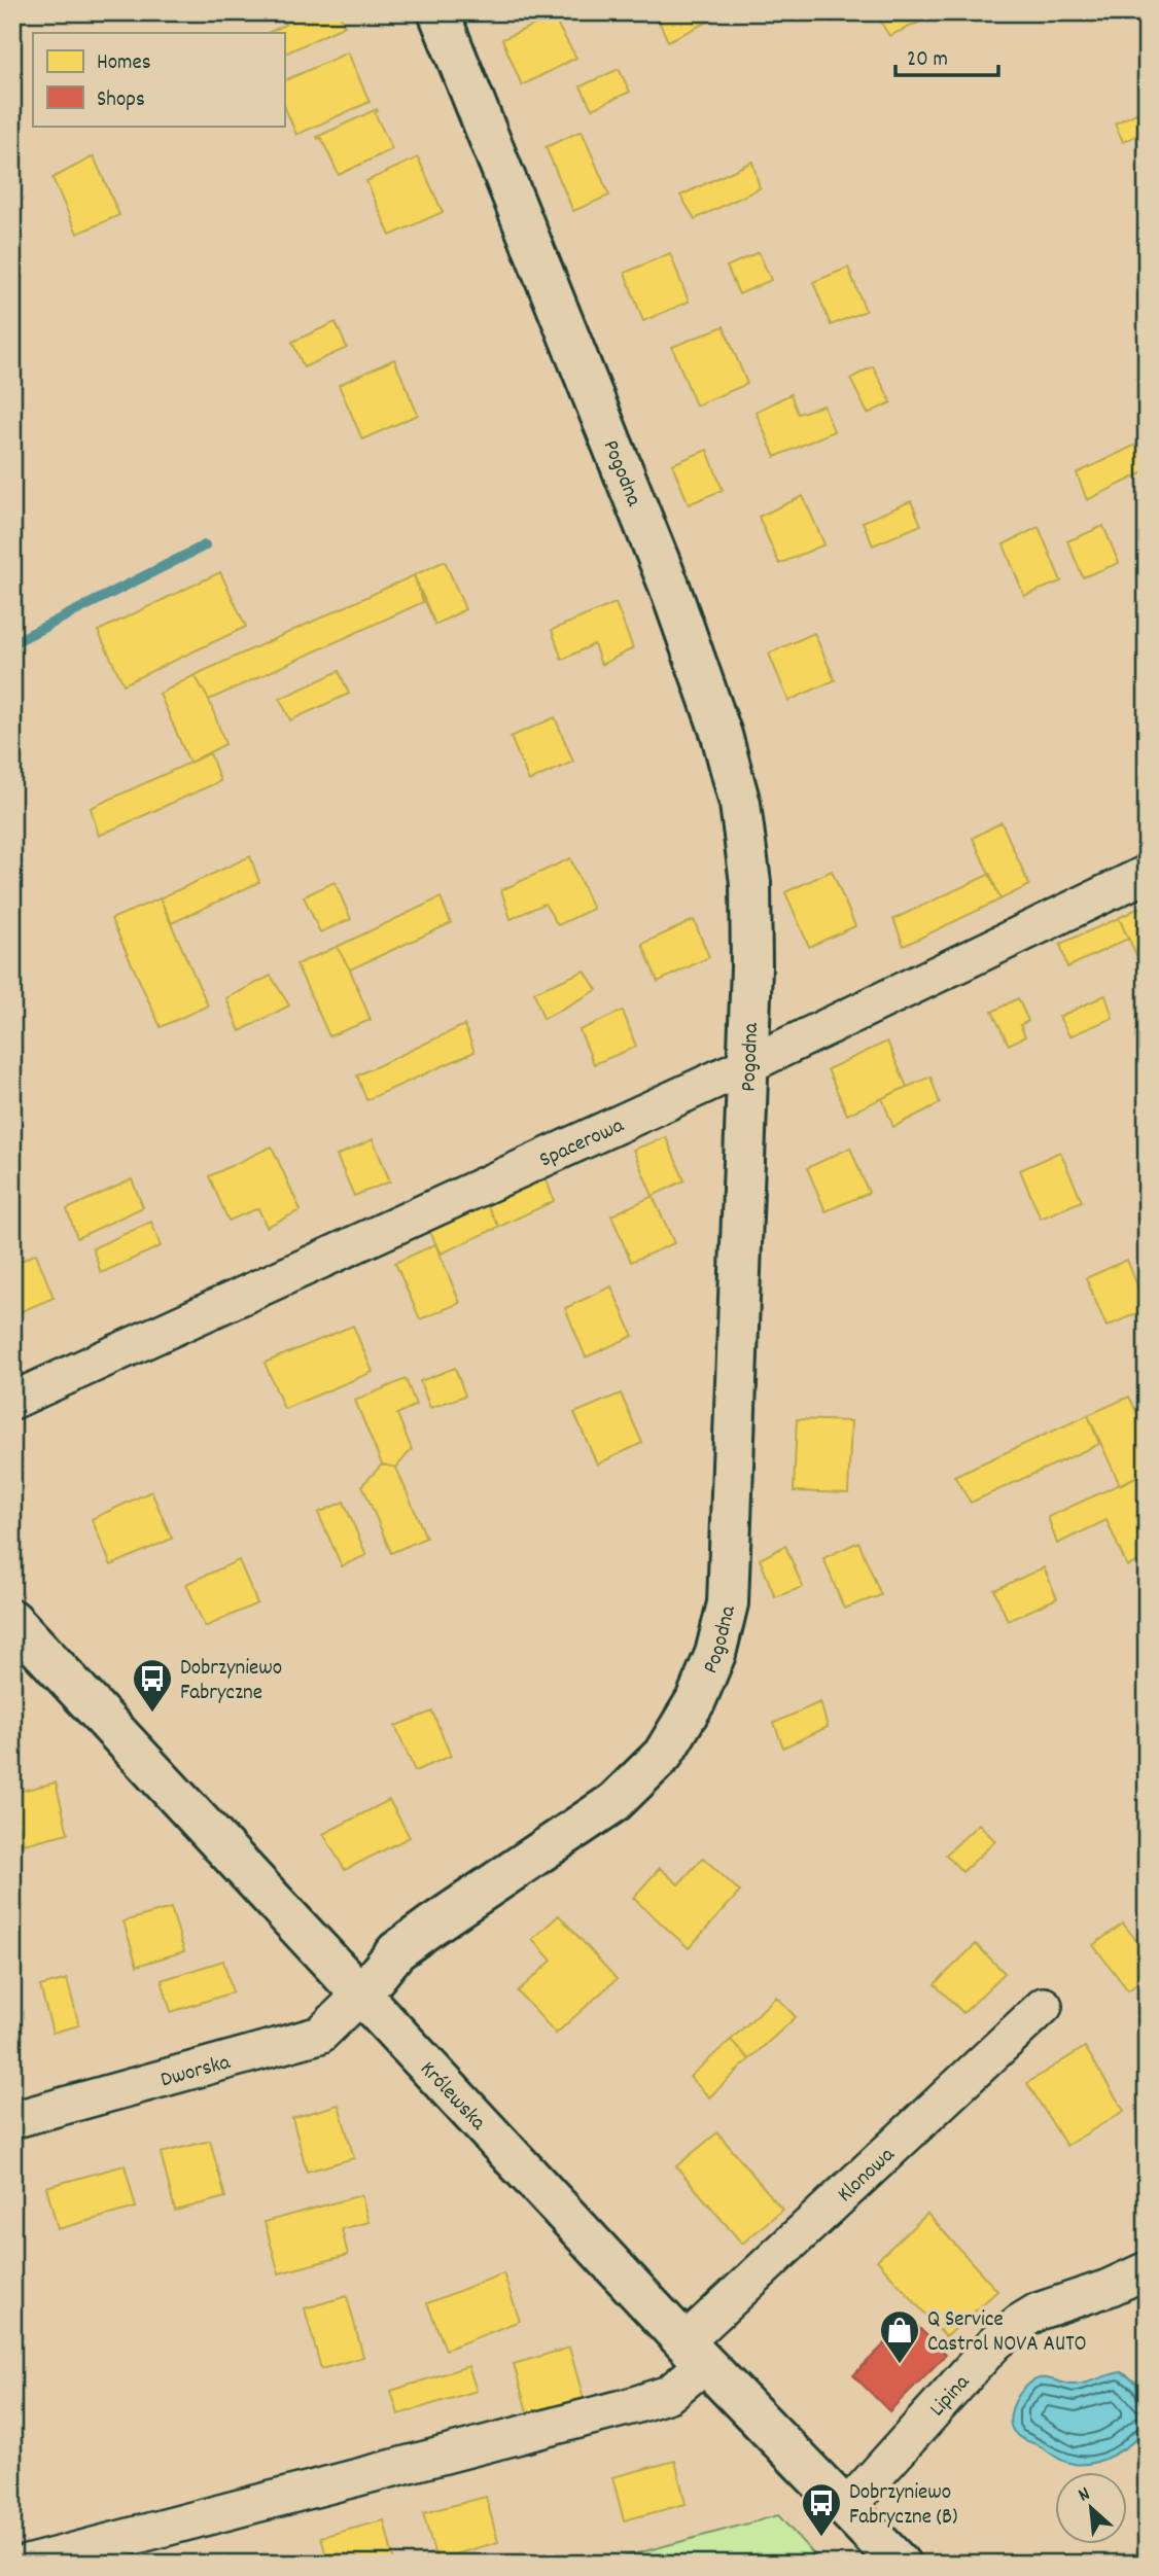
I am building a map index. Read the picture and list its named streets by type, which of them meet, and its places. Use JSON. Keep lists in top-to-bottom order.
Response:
{
  "streets": {
    "street": [
      "Pogodna",
      "Spacerowa",
      "Dworska",
      "Królewska",
      "Klonowa",
      "Lipina"
    ]
  },
  "crossings": [
    ["Pogodna", "Spacerowa"],
    ["Pogodna", "Dworska"],
    ["Pogodna", "Królewska"],
    ["Dworska", "Królewska"],
    ["Królewska", "Klonowa"],
    ["Królewska", "Lipina"]
  ],
  "places": {
    "bus stop": ["Dobrzyniewo Fabryczne", "Dobrzyniewo Fabryczne (B)"],
    "shop": ["Q Service Castrol NOVA AUTO"]
  },
  "legend": ["Homes", "Shops"],
  "scale_bar": "20 m",
  "north": "top left"
}
